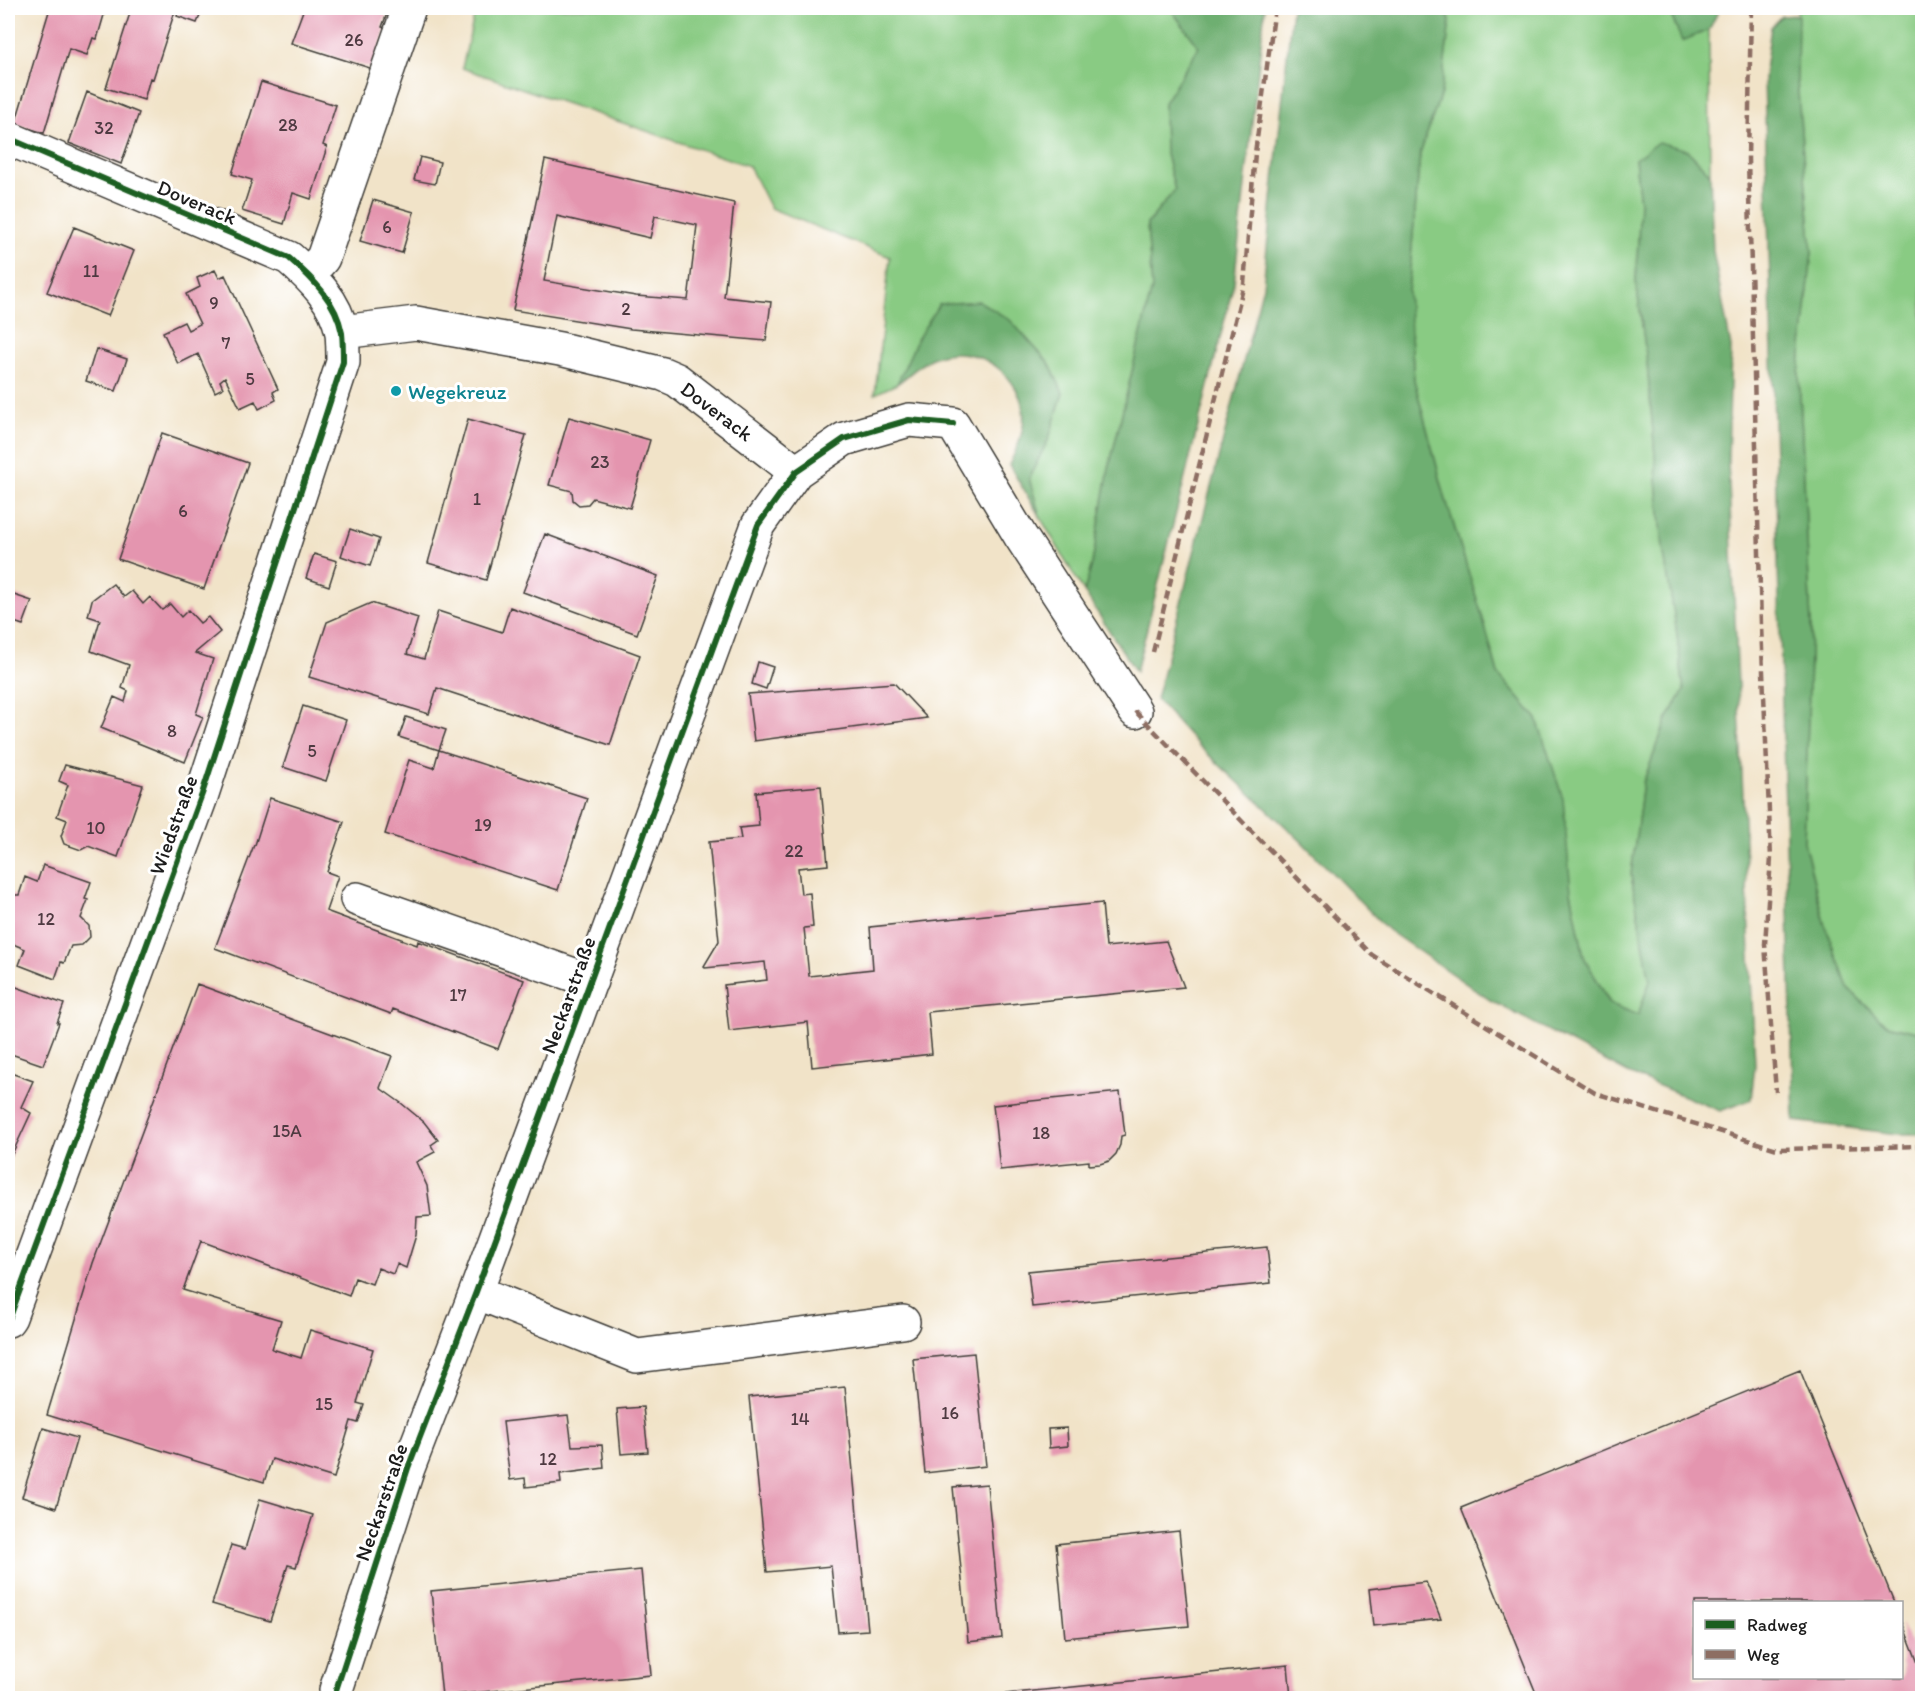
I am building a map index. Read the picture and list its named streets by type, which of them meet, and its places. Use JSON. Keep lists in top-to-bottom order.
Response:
{
  "streets": {
    "street": ["Doverack", "Wiedstraße", "Neckarstraße"]
  },
  "crossings": [
    ["Doverack", "Wiedstraße"],
    ["Doverack", "Neckarstraße"]
  ],
  "places": ["Wegekreuz"],
  "house_numbers": [
    "26",
    "28",
    "32",
    "6",
    "11",
    "9",
    "2",
    "7",
    "5",
    "23",
    "1",
    "6",
    "8",
    "5",
    "19",
    "10",
    "22",
    "12",
    "17",
    "15A",
    "18",
    "15",
    "16",
    "14",
    "12"
  ],
  "legend": ["Radweg", "Weg"]
}
